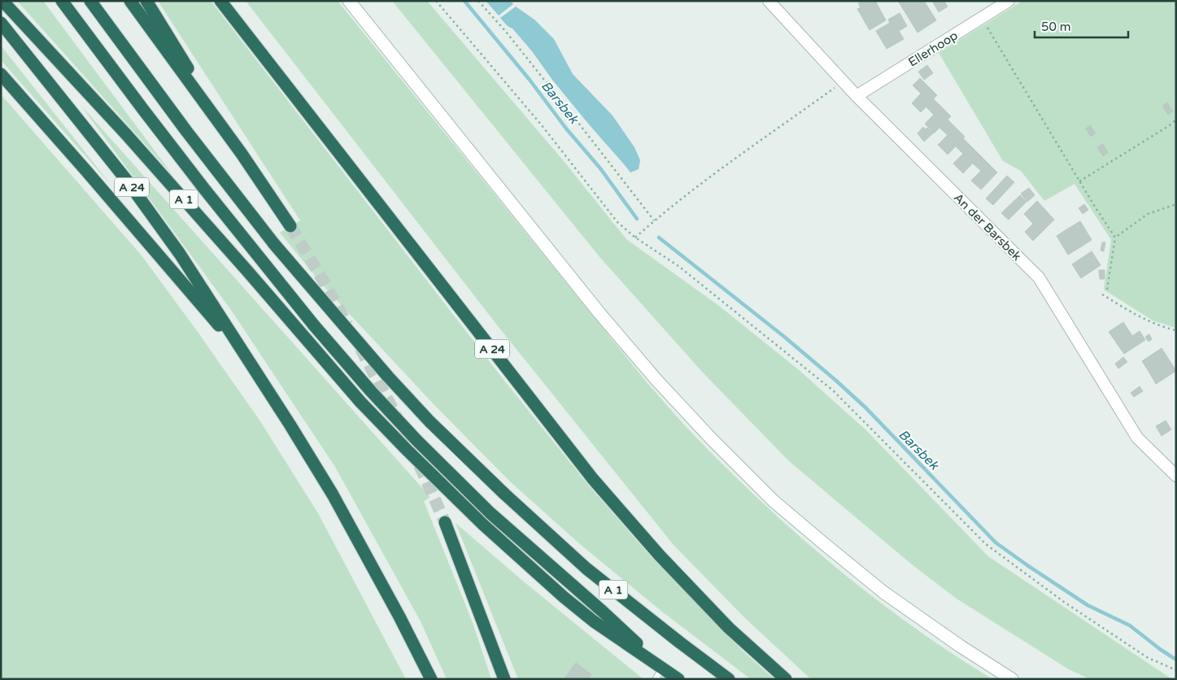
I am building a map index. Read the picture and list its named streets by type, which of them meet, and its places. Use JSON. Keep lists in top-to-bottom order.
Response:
{
  "streets": {
    "highway": ["A 24", "A 1"],
    "street": ["Ellerhoop", "An der Barsbek"]
  },
  "crossings": [
    ["Ellerhoop", "An der Barsbek"]
  ],
  "water": ["Barsbek"],
  "scale_bar": "50 m"
}
